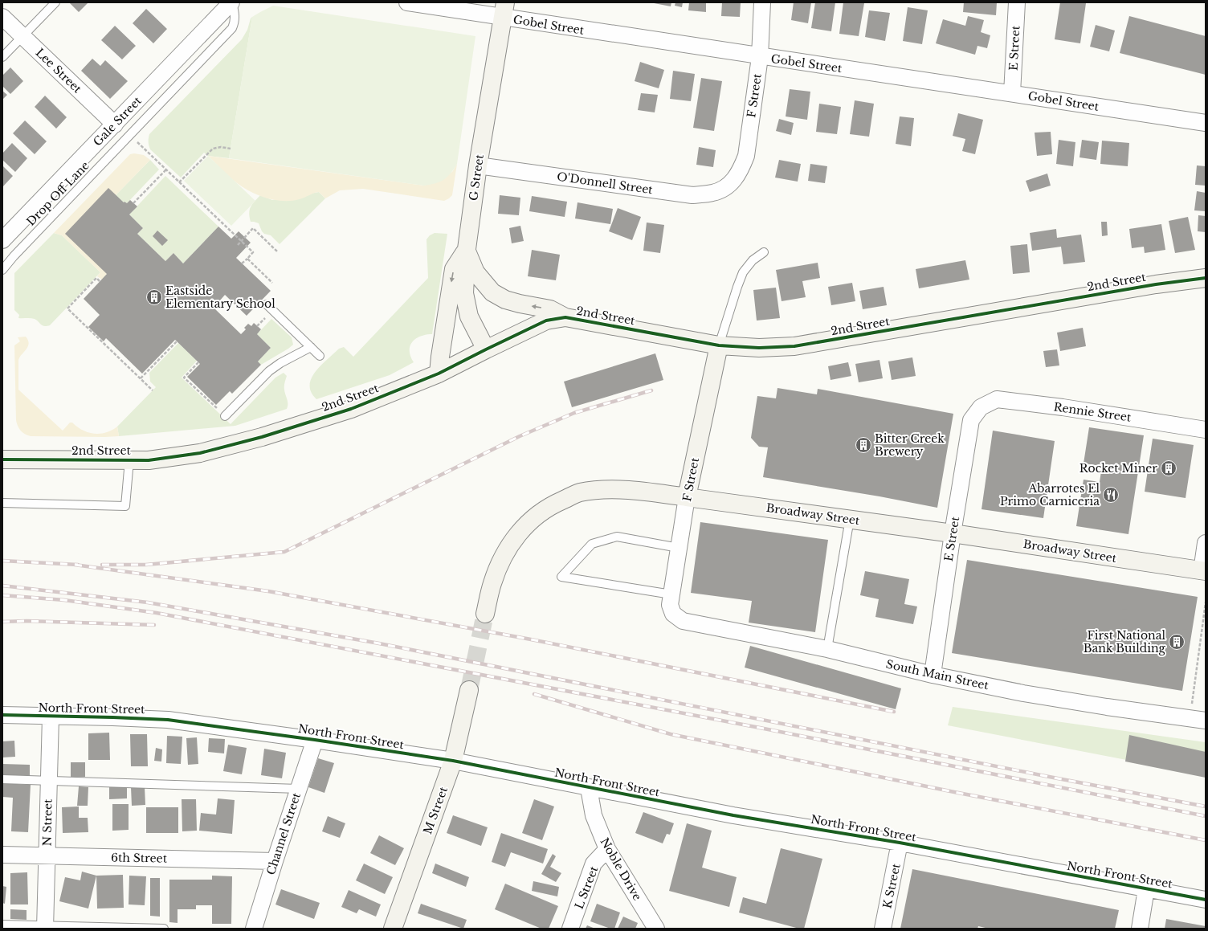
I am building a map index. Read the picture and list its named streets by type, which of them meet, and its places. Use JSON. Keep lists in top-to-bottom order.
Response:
{
  "streets": {
    "street": [
      "Gobel Street",
      "E Street",
      "Lee Street",
      "F Street",
      "Gale Street",
      "G Street",
      "O'Donnell Street",
      "2nd Street",
      "Rennie Street",
      "Broadway Street",
      "South Main Street",
      "North Front Street",
      "M Street",
      "N Street",
      "Channel Street",
      "6th Street",
      "Noble Drive",
      "K Street",
      "L Street"
    ],
    "lane": ["Drop Off Lane"]
  },
  "crossings": [
    ["Gobel Street", "E Street"],
    ["Gobel Street", "F Street"],
    ["Gobel Street", "G Street"],
    ["E Street", "Rennie Street"],
    ["E Street", "Broadway Street"],
    ["E Street", "South Main Street"],
    ["Lee Street", "Gale Street"],
    ["F Street", "O'Donnell Street"],
    ["F Street", "2nd Street"],
    ["F Street", "Broadway Street"],
    ["F Street", "South Main Street"],
    ["Gale Street", "Drop Off Lane"],
    ["G Street", "O'Donnell Street"],
    ["G Street", "2nd Street"],
    ["North Front Street", "M Street"],
    ["North Front Street", "N Street"],
    ["North Front Street", "Channel Street"],
    ["North Front Street", "Noble Drive"],
    ["North Front Street", "K Street"],
    ["N Street", "6th Street"],
    ["Channel Street", "6th Street"],
    ["Noble Drive", "L Street"]
  ],
  "places": {
    "building": [
      "Eastside Elementary School",
      "Bitter Creek Brewery",
      "Rocket Miner",
      "First National Bank Building"
    ],
    "restaurant": ["Abarrotes El Primo Carniceria"]
  }
}
